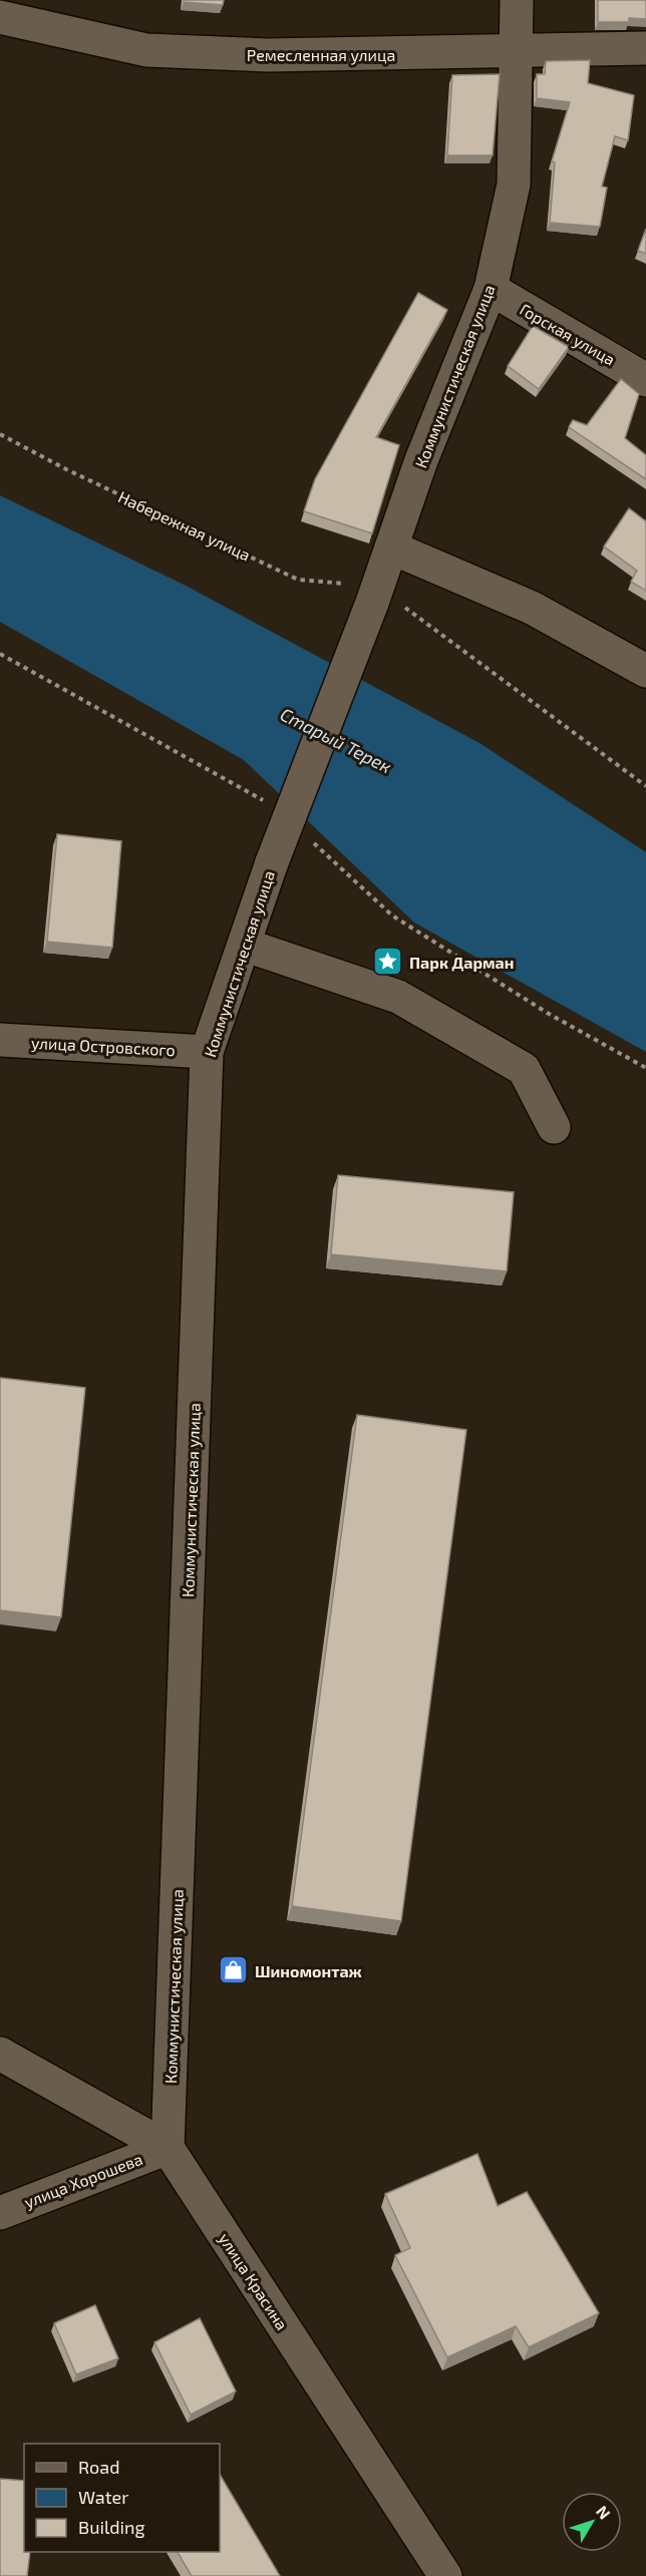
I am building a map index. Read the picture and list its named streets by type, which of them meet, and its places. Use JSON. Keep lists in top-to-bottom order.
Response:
{
  "streets": {
    "street": [
      "Ремесленная улица",
      "Горская улица",
      "Коммунистическая улица",
      "улица Островского",
      "улица Хорошева",
      "улица Красина"
    ],
    "path": ["Набережная улица"]
  },
  "crossings": [
    ["Ремесленная улица", "Коммунистическая улица"],
    ["Горская улица", "Коммунистическая улица"],
    ["Коммунистическая улица", "Набережная улица"],
    ["Коммунистическая улица", "улица Островского"],
    ["Коммунистическая улица", "улица Хорошева"],
    ["Коммунистическая улица", "улица Красина"],
    ["улица Хорошева", "улица Красина"]
  ],
  "water": ["Старый Терек"],
  "places": {
    "place": ["Парк Дарман"],
    "shop": ["Шиномонтаж"]
  },
  "legend": ["Road", "Water", "Building"],
  "north": "top right"
}
